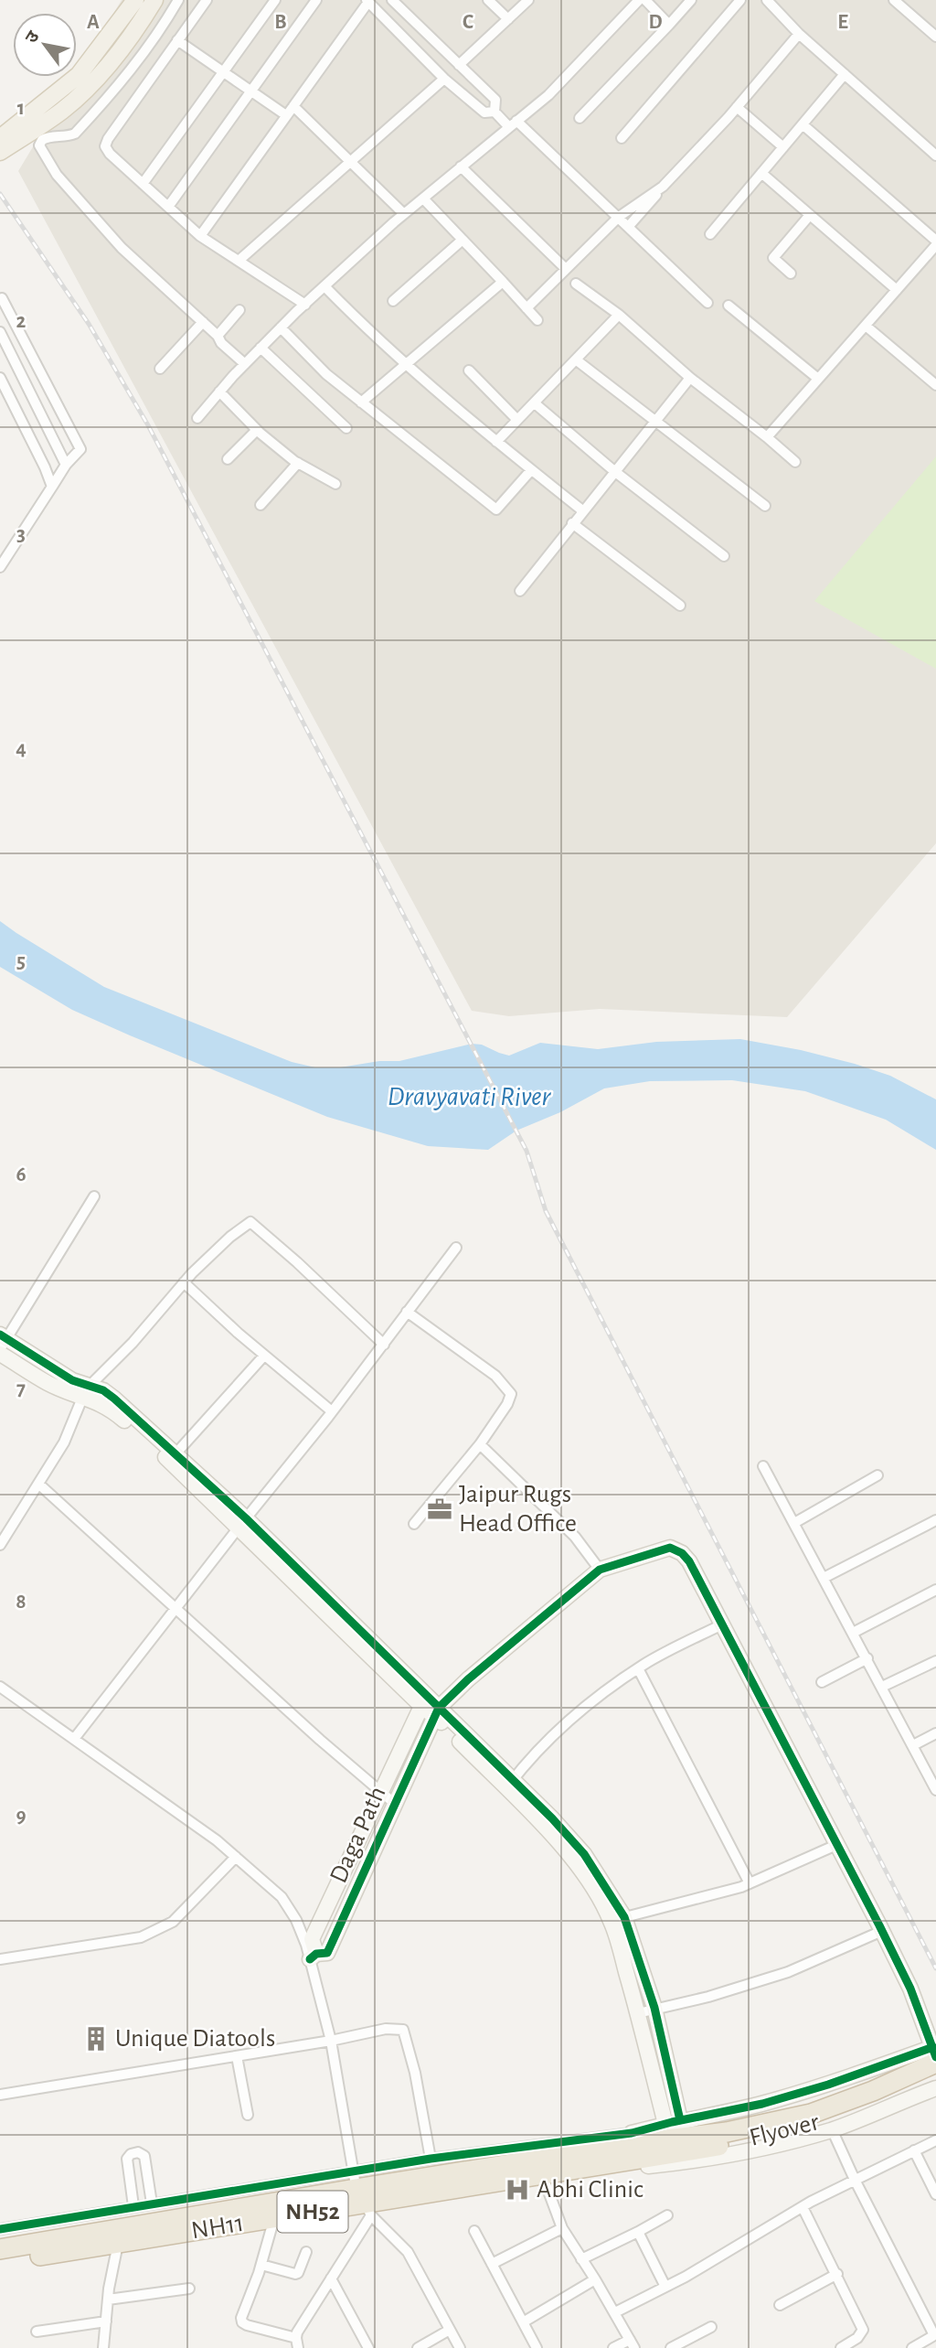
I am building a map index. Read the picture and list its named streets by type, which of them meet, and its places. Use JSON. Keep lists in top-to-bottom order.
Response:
{
  "streets": {
    "highway": ["Flyover", "NH52", "NH11"],
    "street": ["Daga Path"]
  },
  "crossings": [
    ["Flyover", "NH52"],
    ["Flyover", "NH11"],
    ["NH52", "NH11"]
  ],
  "water": ["Dravyavati River"],
  "places": {
    "office": ["Jaipur Rugs Head Office"],
    "building": ["Unique Diatools"],
    "hospital": ["Abhi Clinic"]
  },
  "north": "top left",
  "grid": {
    "columns": [
      "A",
      "B",
      "C",
      "D",
      "E"
    ],
    "rows": [
      "1",
      "2",
      "3",
      "4",
      "5",
      "6",
      "7",
      "8",
      "9"
    ]
  }
}
